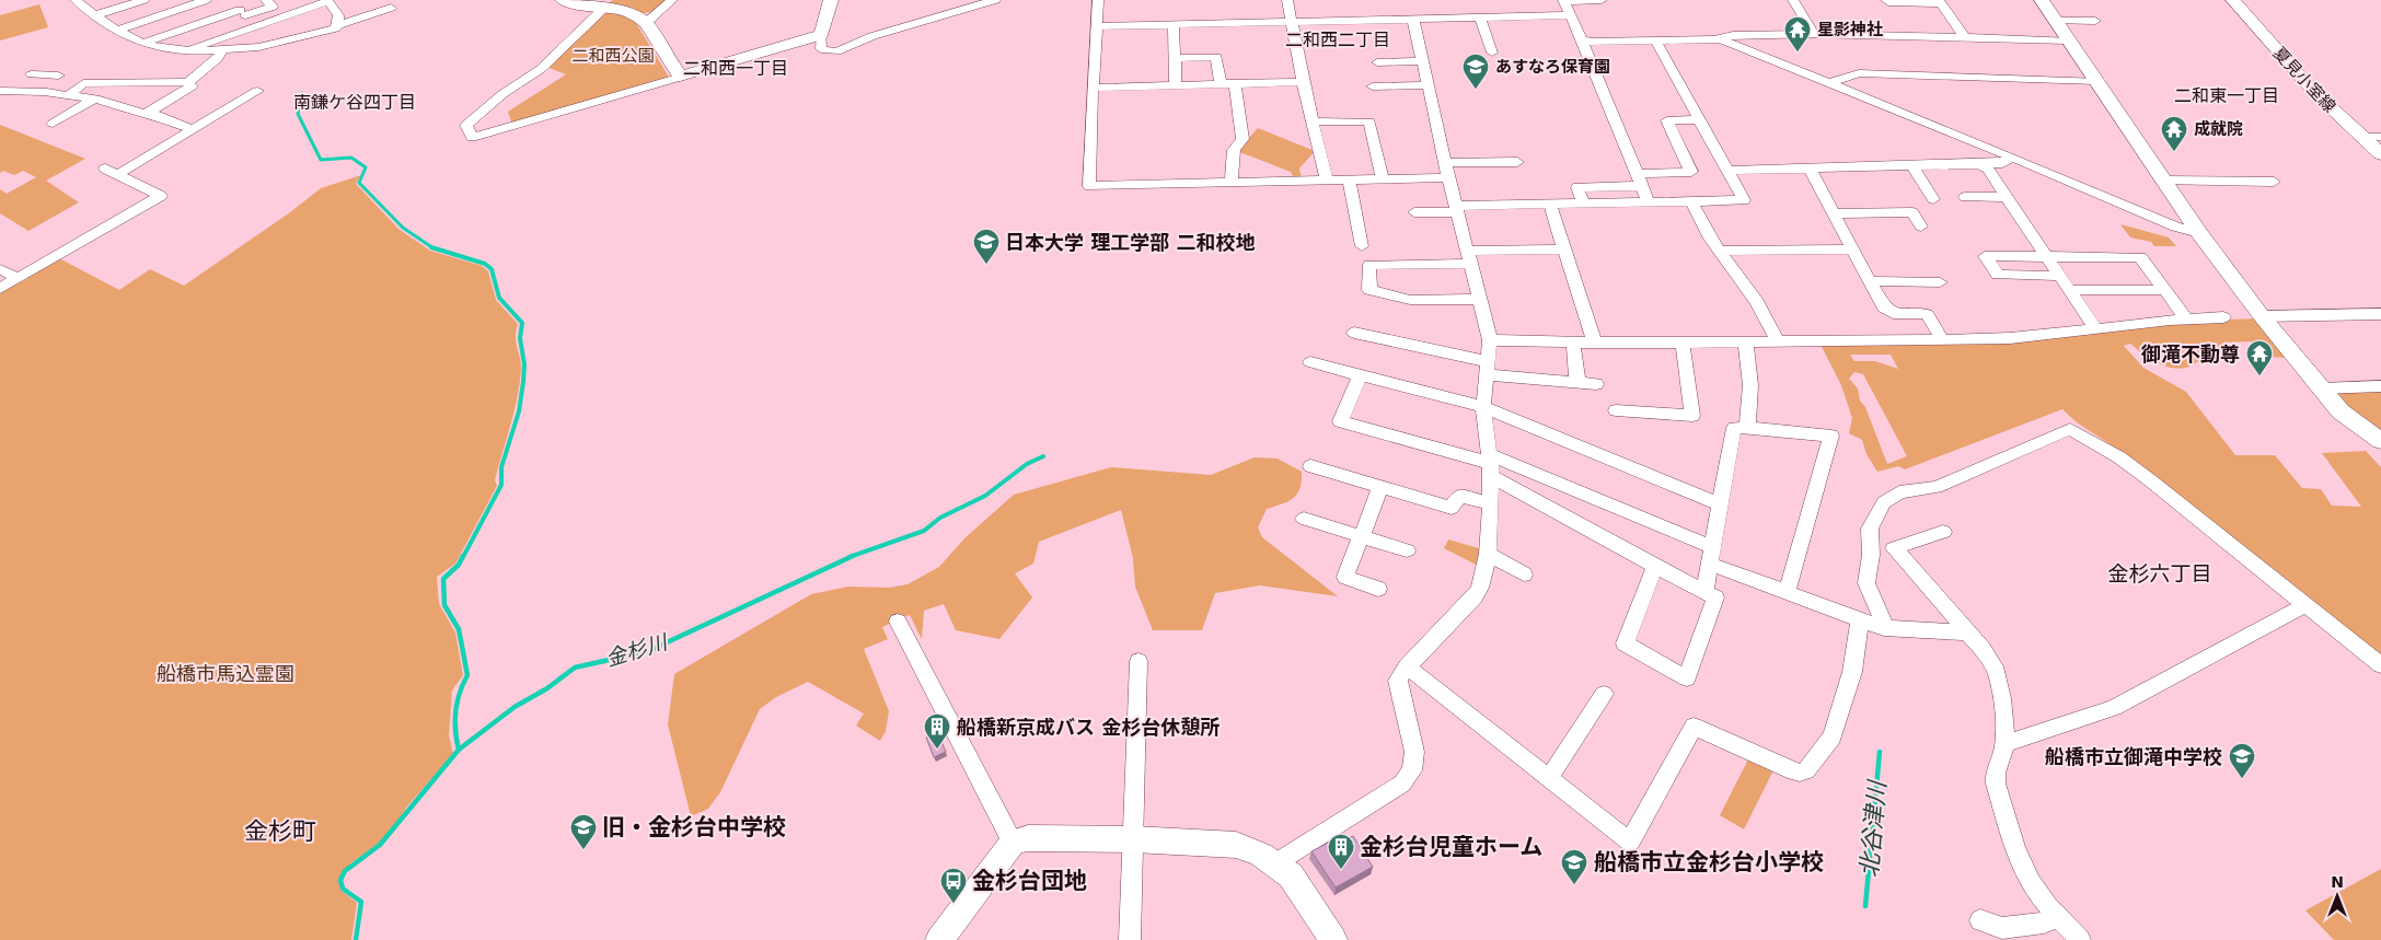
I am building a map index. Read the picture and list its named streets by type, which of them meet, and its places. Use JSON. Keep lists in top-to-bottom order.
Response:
{
  "streets": {
    "street": ["夏見小室線"]
  },
  "districts": [
    "二和西二丁目",
    "二和西一丁目",
    "二和東一丁目",
    "南鎌ケ谷四丁目",
    "金杉六丁目",
    "金杉町"
  ],
  "water": ["金杉川", "北谷津川"],
  "parks": ["二和西公園", "船橋市馬込霊園"],
  "places": {
    "temple": ["星影神社", "成就院", "御滝不動尊"],
    "school or university": [
      "あすなろ保育園",
      "日本大学 理工学部 二和校地",
      "船橋市立御滝中学校",
      "旧・金杉台中学校",
      "船橋市立金杉台小学校"
    ],
    "building": ["船橋新京成バス 金杉台休憩所", "金杉台児童ホーム"],
    "bus stop": ["金杉台団地"]
  },
  "north": "top"
}
